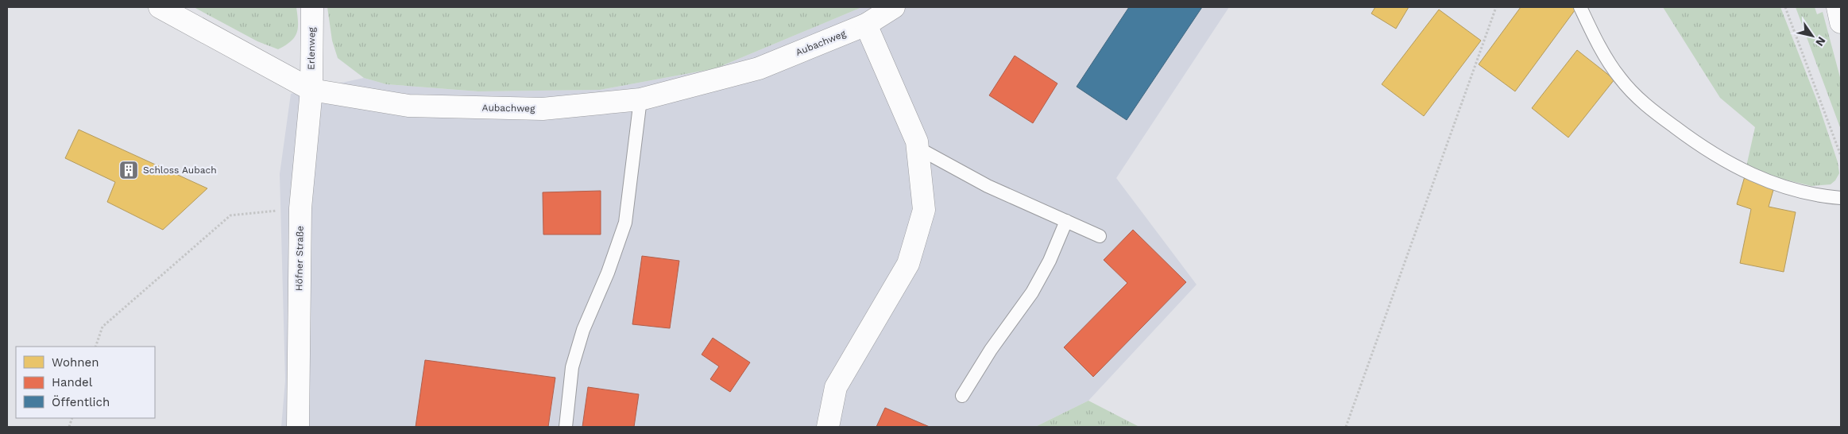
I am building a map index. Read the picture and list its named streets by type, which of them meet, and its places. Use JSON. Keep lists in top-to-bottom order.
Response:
{
  "streets": {
    "street": ["Aubachweg", "Erlenweg", "Höfner Straße"]
  },
  "crossings": [
    ["Aubachweg", "Erlenweg"],
    ["Aubachweg", "Höfner Straße"],
    ["Erlenweg", "Höfner Straße"]
  ],
  "places": {
    "building": ["Schloss Aubach"]
  },
  "legend": ["Wohnen", "Handel", "Öffentlich"],
  "north": "bottom right"
}
